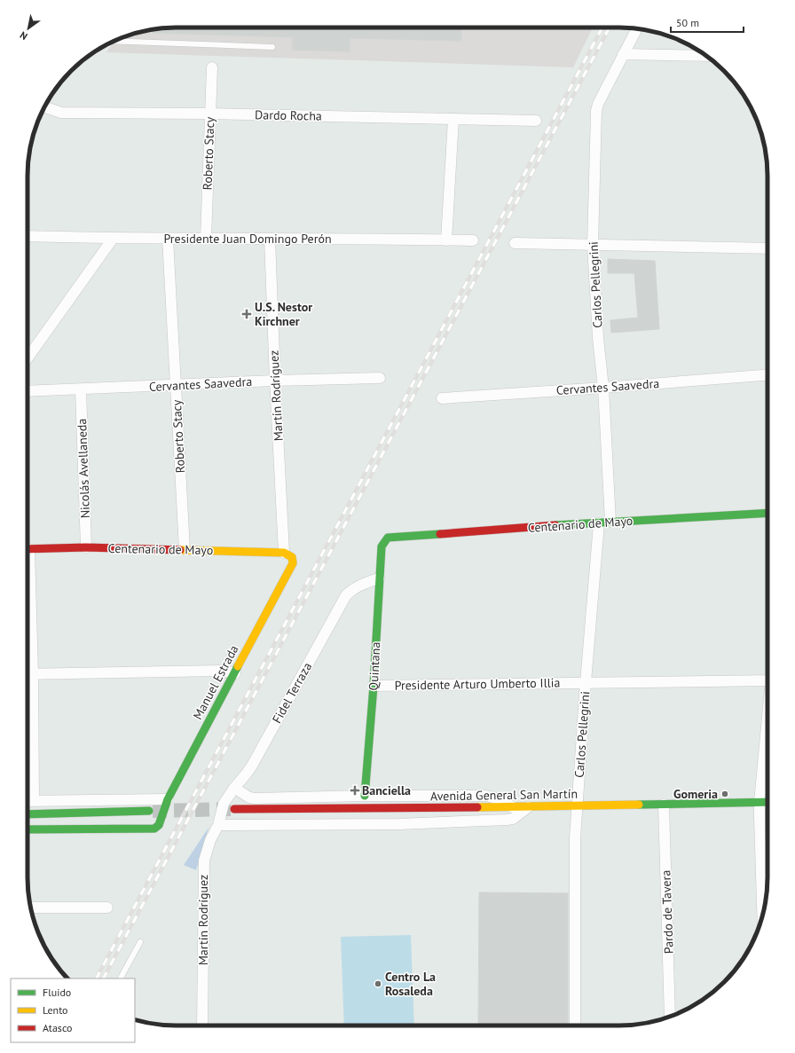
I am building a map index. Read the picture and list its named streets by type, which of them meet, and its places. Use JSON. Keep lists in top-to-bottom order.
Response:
{
  "streets": {
    "street": [
      "Dardo Rocha",
      "Roberto Stacy",
      "Presidente Juan Domingo Perón",
      "Carlos Pellegrini",
      "Cervantes Saavedra",
      "Martín Rodríguez",
      "Nicolás Avellaneda",
      "Centenario de Mayo",
      "Quintana",
      "Manuel Estrada",
      "Presidente Arturo Umberto Illia",
      "Fidel Terraza",
      "Avenida General San Martín",
      "Pardo de Tavera"
    ]
  },
  "crossings": [
    ["Dardo Rocha", "Roberto Stacy"],
    ["Roberto Stacy", "Presidente Juan Domingo Perón"],
    ["Roberto Stacy", "Cervantes Saavedra"],
    ["Roberto Stacy", "Centenario de Mayo"],
    ["Presidente Juan Domingo Perón", "Martín Rodríguez"],
    ["Carlos Pellegrini", "Cervantes Saavedra"],
    ["Carlos Pellegrini", "Centenario de Mayo"],
    ["Carlos Pellegrini", "Presidente Arturo Umberto Illia"],
    ["Carlos Pellegrini", "Avenida General San Martín"],
    ["Cervantes Saavedra", "Martín Rodríguez"],
    ["Cervantes Saavedra", "Nicolás Avellaneda"],
    ["Martín Rodríguez", "Centenario de Mayo"],
    ["Martín Rodríguez", "Manuel Estrada"],
    ["Martín Rodríguez", "Fidel Terraza"],
    ["Nicolás Avellaneda", "Centenario de Mayo"],
    ["Centenario de Mayo", "Quintana"],
    ["Centenario de Mayo", "Manuel Estrada"],
    ["Quintana", "Presidente Arturo Umberto Illia"],
    ["Quintana", "Fidel Terraza"],
    ["Avenida General San Martín", "Pardo de Tavera"]
  ],
  "places": {
    "health": ["U.S. Nestor Kirchner", "Banciella"],
    "other": ["Gomeria", "Centro La Rosaleda"]
  },
  "legend": ["Fluido", "Lento", "Atasco"],
  "scale_bar": "50 m",
  "north": "bottom left"
}
